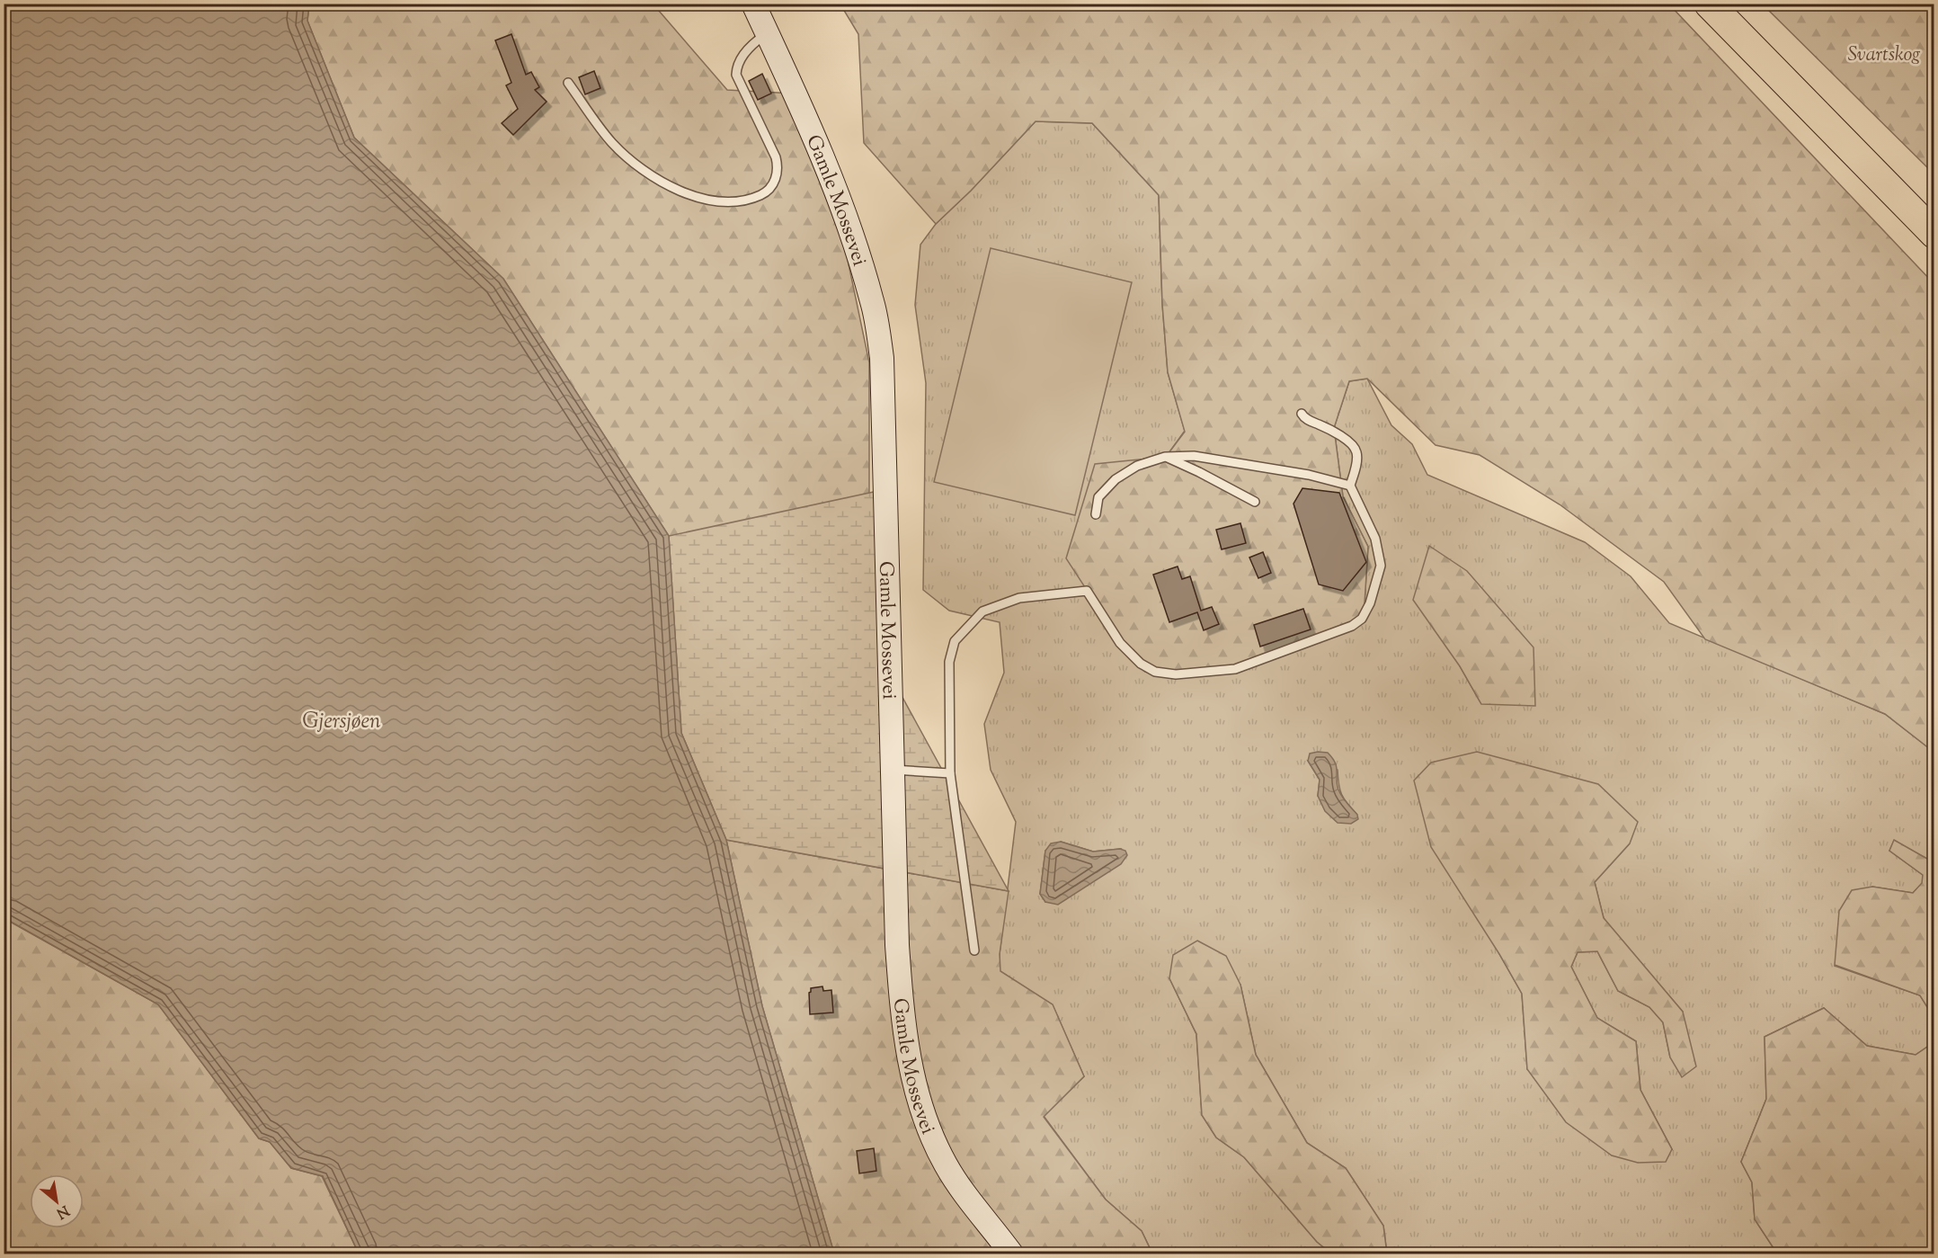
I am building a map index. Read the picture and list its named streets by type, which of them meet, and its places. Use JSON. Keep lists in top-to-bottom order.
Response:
{
  "streets": {
    "main road": ["Gamle Mossevei"]
  },
  "water": ["Gjersjøen"],
  "parks": ["Svartskog"],
  "north": "bottom right"
}
